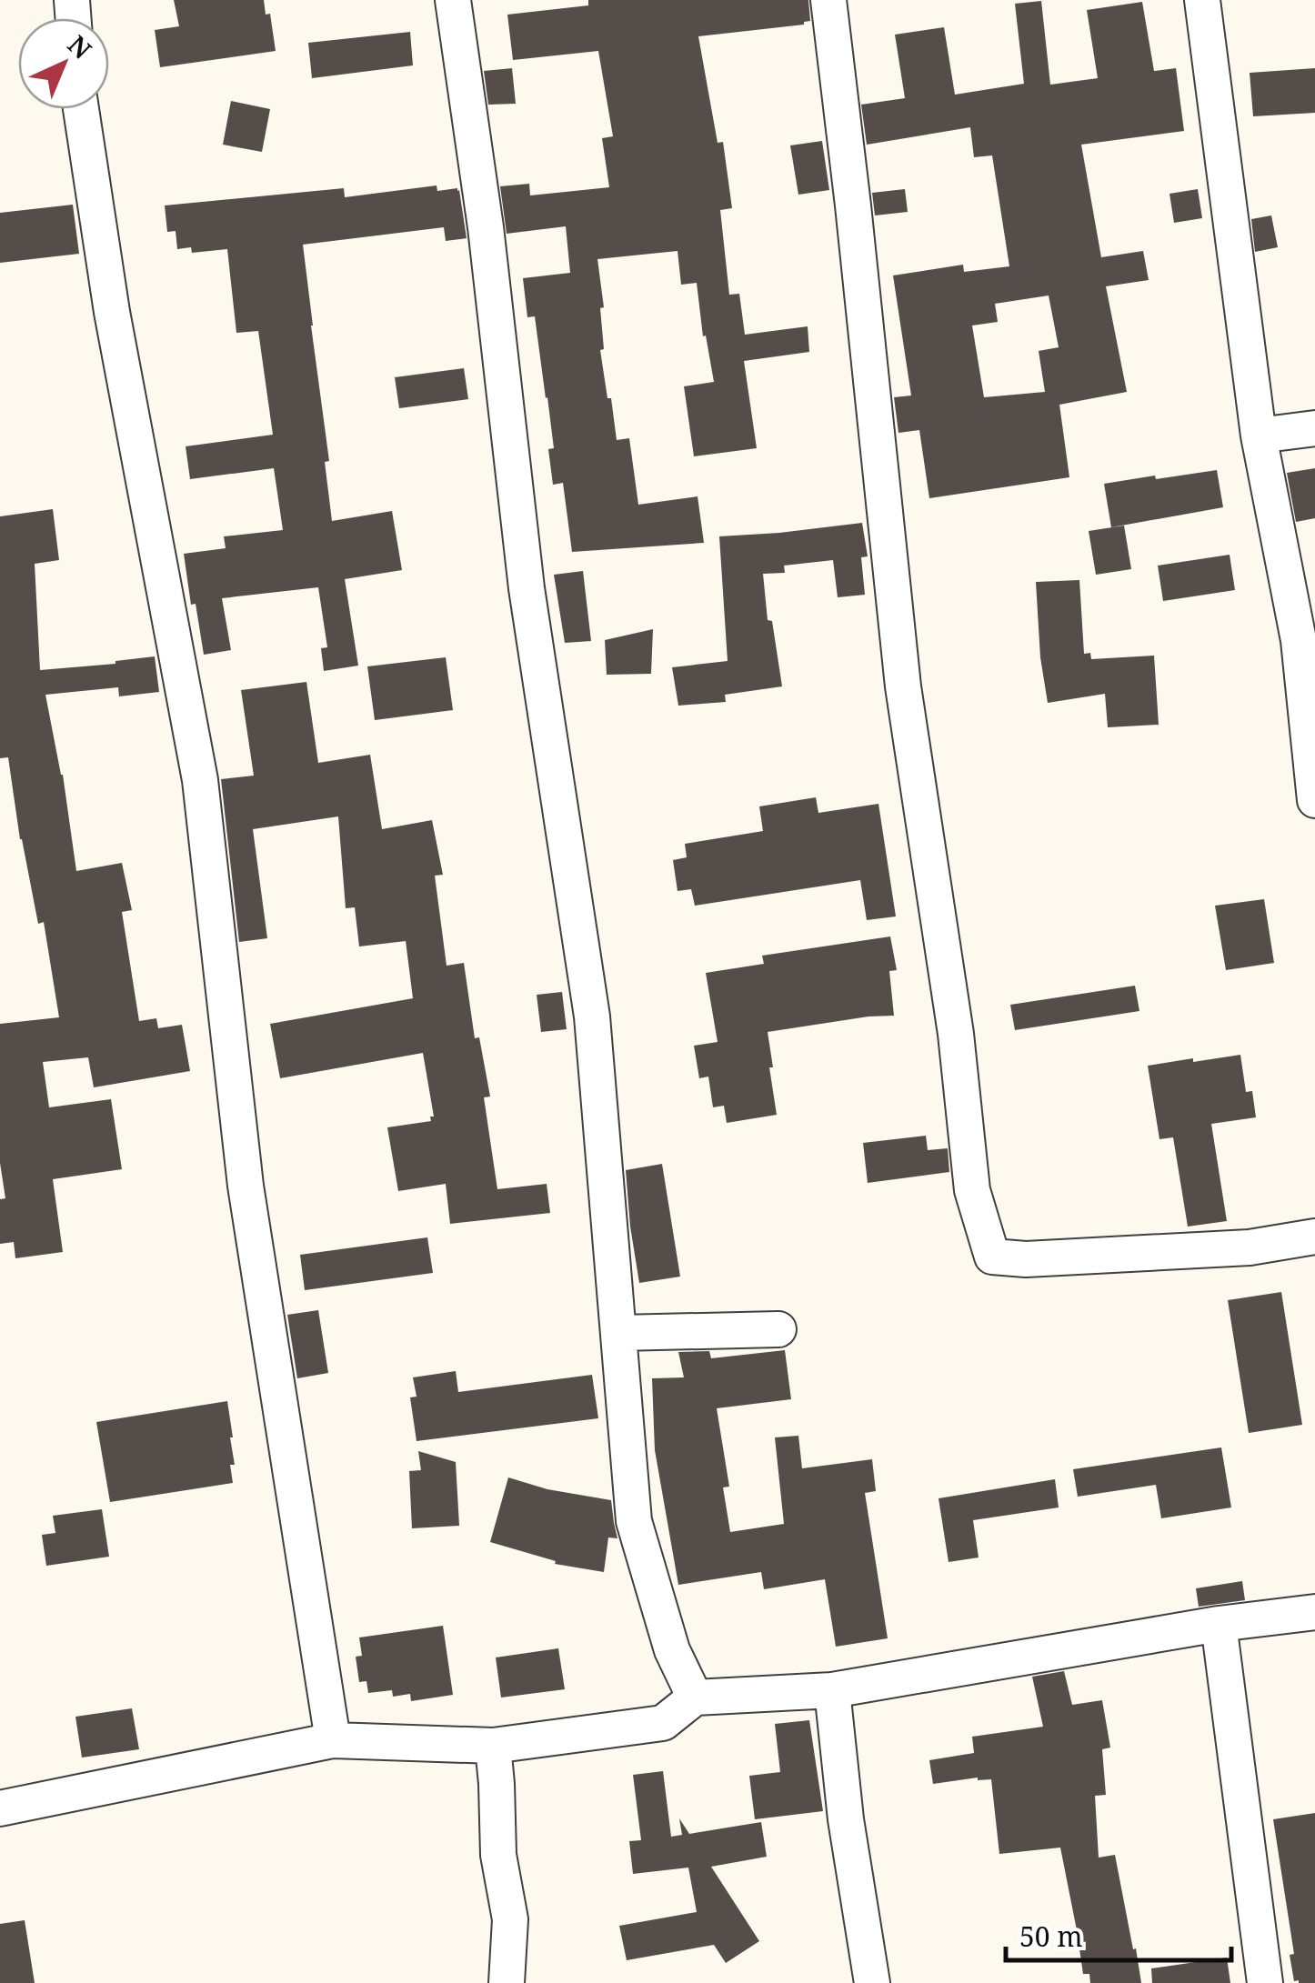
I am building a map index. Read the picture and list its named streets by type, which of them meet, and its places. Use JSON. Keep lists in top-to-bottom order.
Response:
{
  "scale_bar": "50 m",
  "north": "top right"
}
